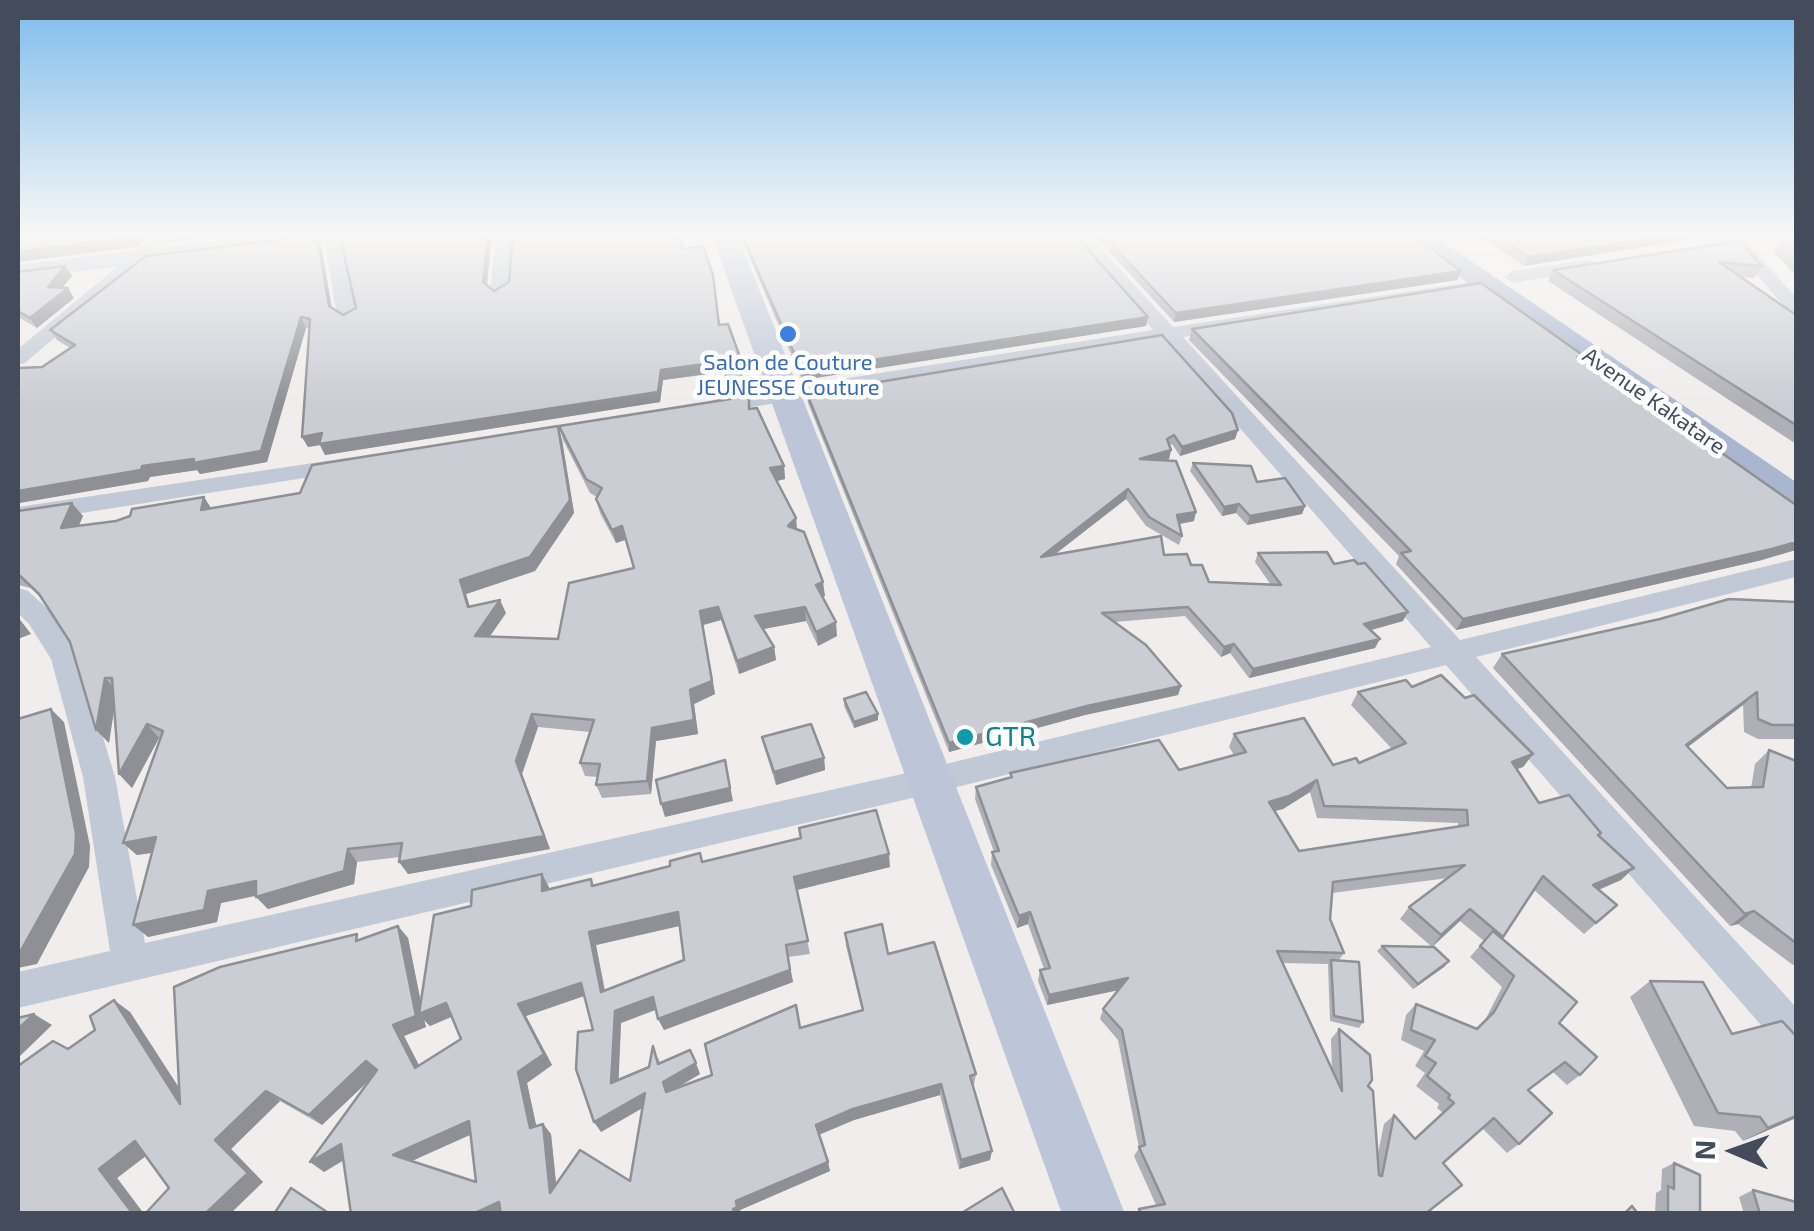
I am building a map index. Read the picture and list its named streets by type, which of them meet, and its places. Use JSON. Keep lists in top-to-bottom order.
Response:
{
  "streets": {
    "main road": ["Avenue Kakatare"]
  },
  "places": ["Salon de Couture JEUNESSE Couture", "GTR"],
  "north": "left"
}
